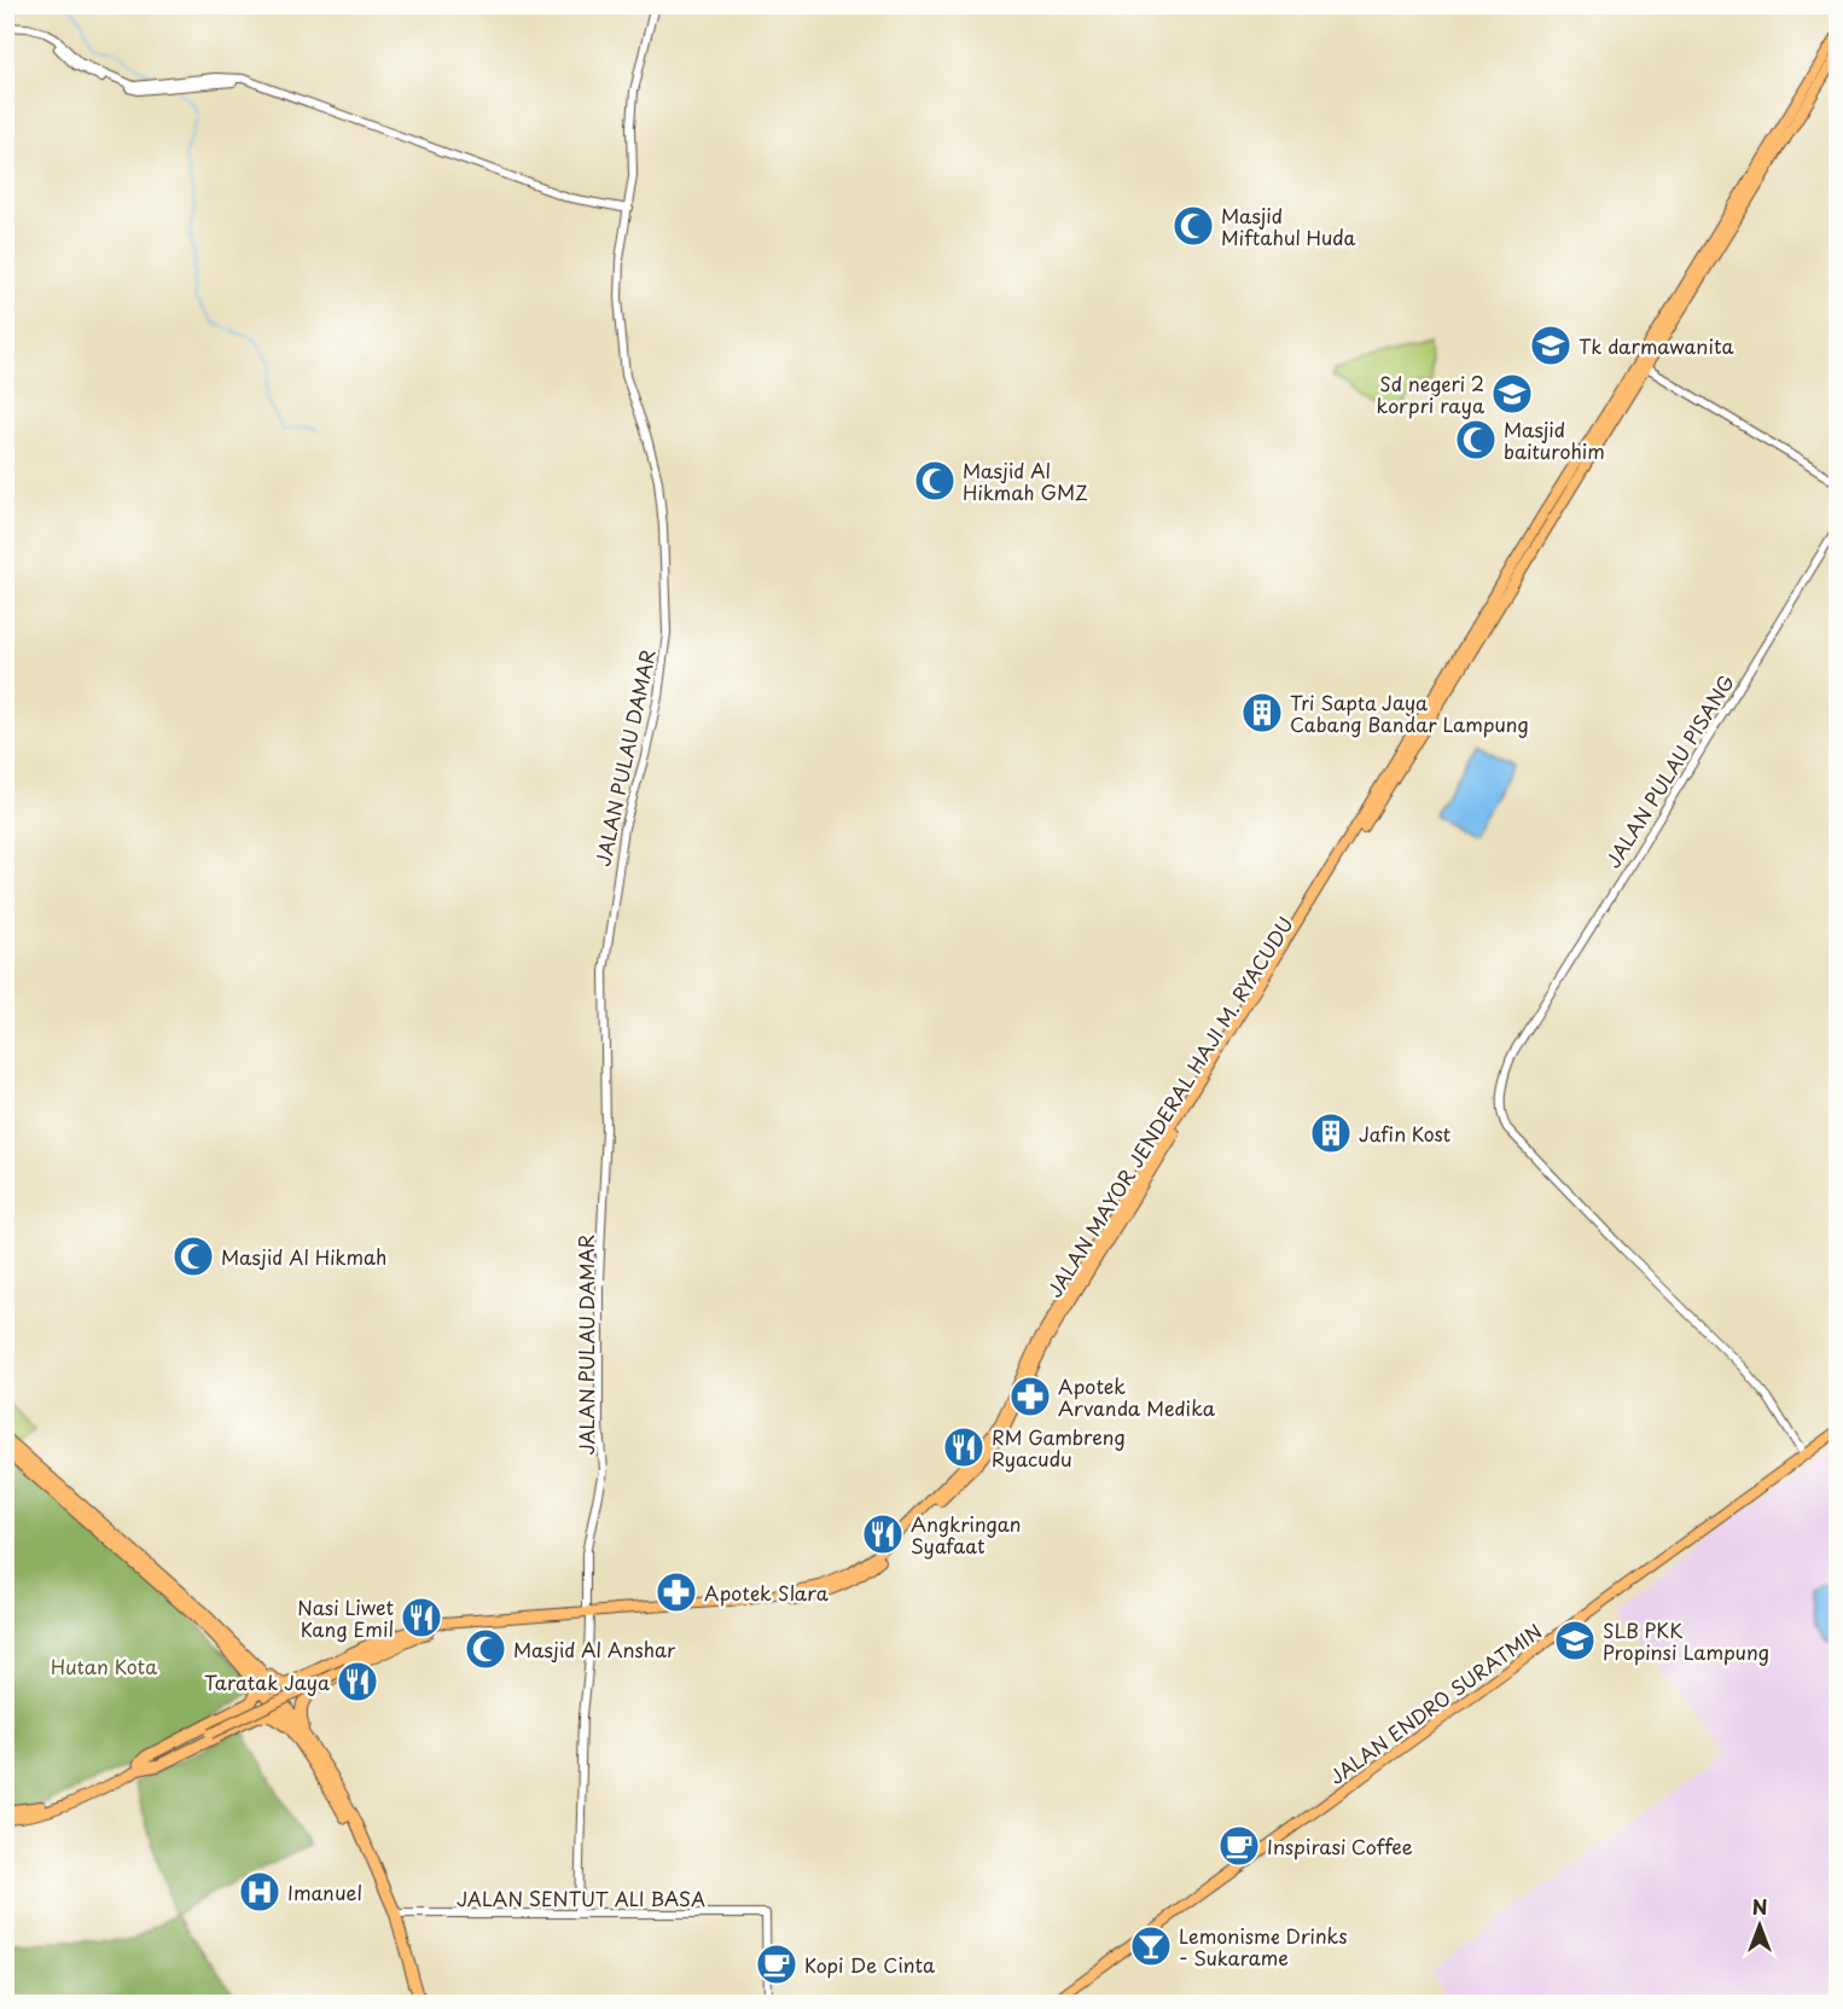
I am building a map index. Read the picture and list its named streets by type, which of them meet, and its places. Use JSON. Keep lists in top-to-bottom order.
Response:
{
  "streets": {
    "main road": ["JALAN MAYOR JENDERAL HAJI M. RYACUDU", "JALAN ENDRO SURATMIN"],
    "street": ["JALAN PULAU DAMAR", "JALAN PULAU PISANG", "JALAN SENTUT ALI BASA"]
  },
  "crossings": [
    ["JALAN PULAU DAMAR", "JALAN MAYOR JENDERAL HAJI M. RYACUDU"],
    ["JALAN PULAU DAMAR", "JALAN SENTUT ALI BASA"],
    ["JALAN PULAU PISANG", "JALAN ENDRO SURATMIN"]
  ],
  "parks": ["Hutan Kota"],
  "places": {
    "mosque": [
      "Masjid Miftahul Huda",
      "Masjid baiturohim",
      "Masjid Al Hikmah GMZ",
      "Masjid Al Hikmah",
      "Masjid Al Anshar"
    ],
    "school or university": ["Tk darmawanita", "Sd negeri 2 korpri raya", "SLB PKK Propinsi Lampung"],
    "building": ["Tri Sapta Jaya Cabang Bandar Lampung", "Jafin Kost"],
    "pharmacy": ["Apotek Arvanda Medika", "Apotek Slara"],
    "restaurant": [
      "RM Gambreng Ryacudu",
      "Angkringan Syafaat",
      "Nasi Liwet Kang Emil",
      "Taratak Jaya"
    ],
    "cafe": ["Inspirasi Coffee", "Kopi De Cinta"],
    "hospital": ["Imanuel"],
    "bar": ["Lemonisme Drinks - Sukarame"]
  },
  "north": "top"
}
